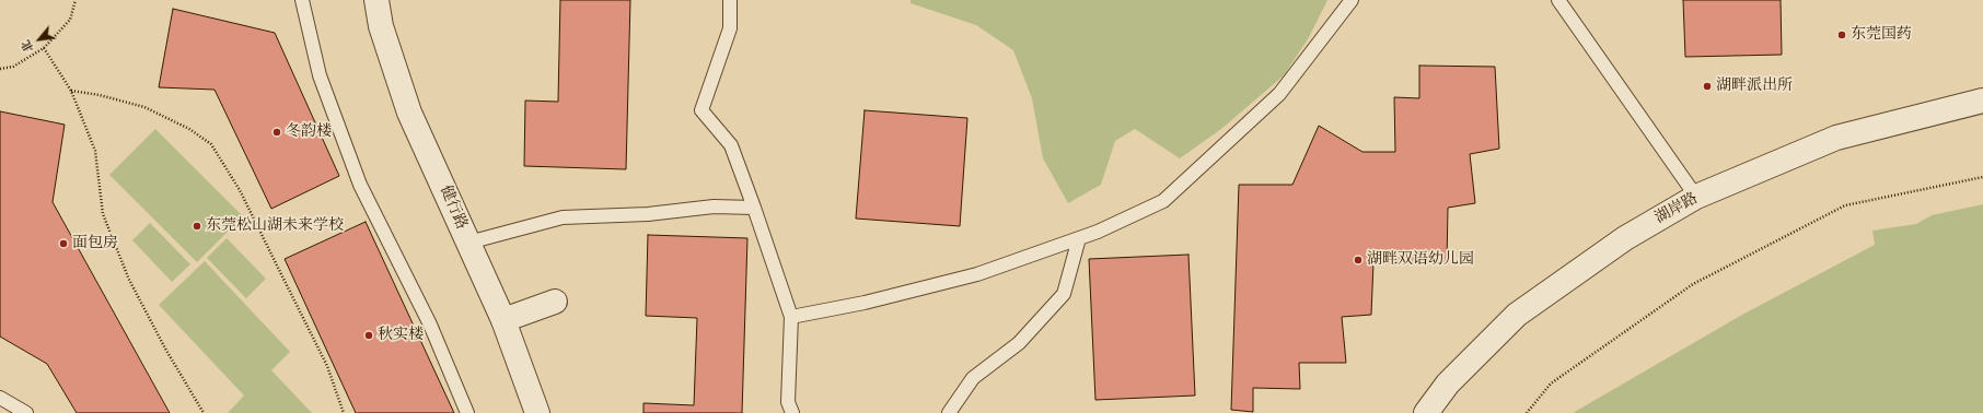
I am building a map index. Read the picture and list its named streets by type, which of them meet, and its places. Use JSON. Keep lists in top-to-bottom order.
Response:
{
  "streets": {
    "street": ["健行路", "湖岸路"]
  },
  "places": [
    "东莞国药",
    "湖畔派出所",
    "冬韵楼",
    "东莞松山湖未来学校",
    "面包房",
    "湖畔双语幼儿园",
    "秋实楼"
  ],
  "north": "bottom left"
}
